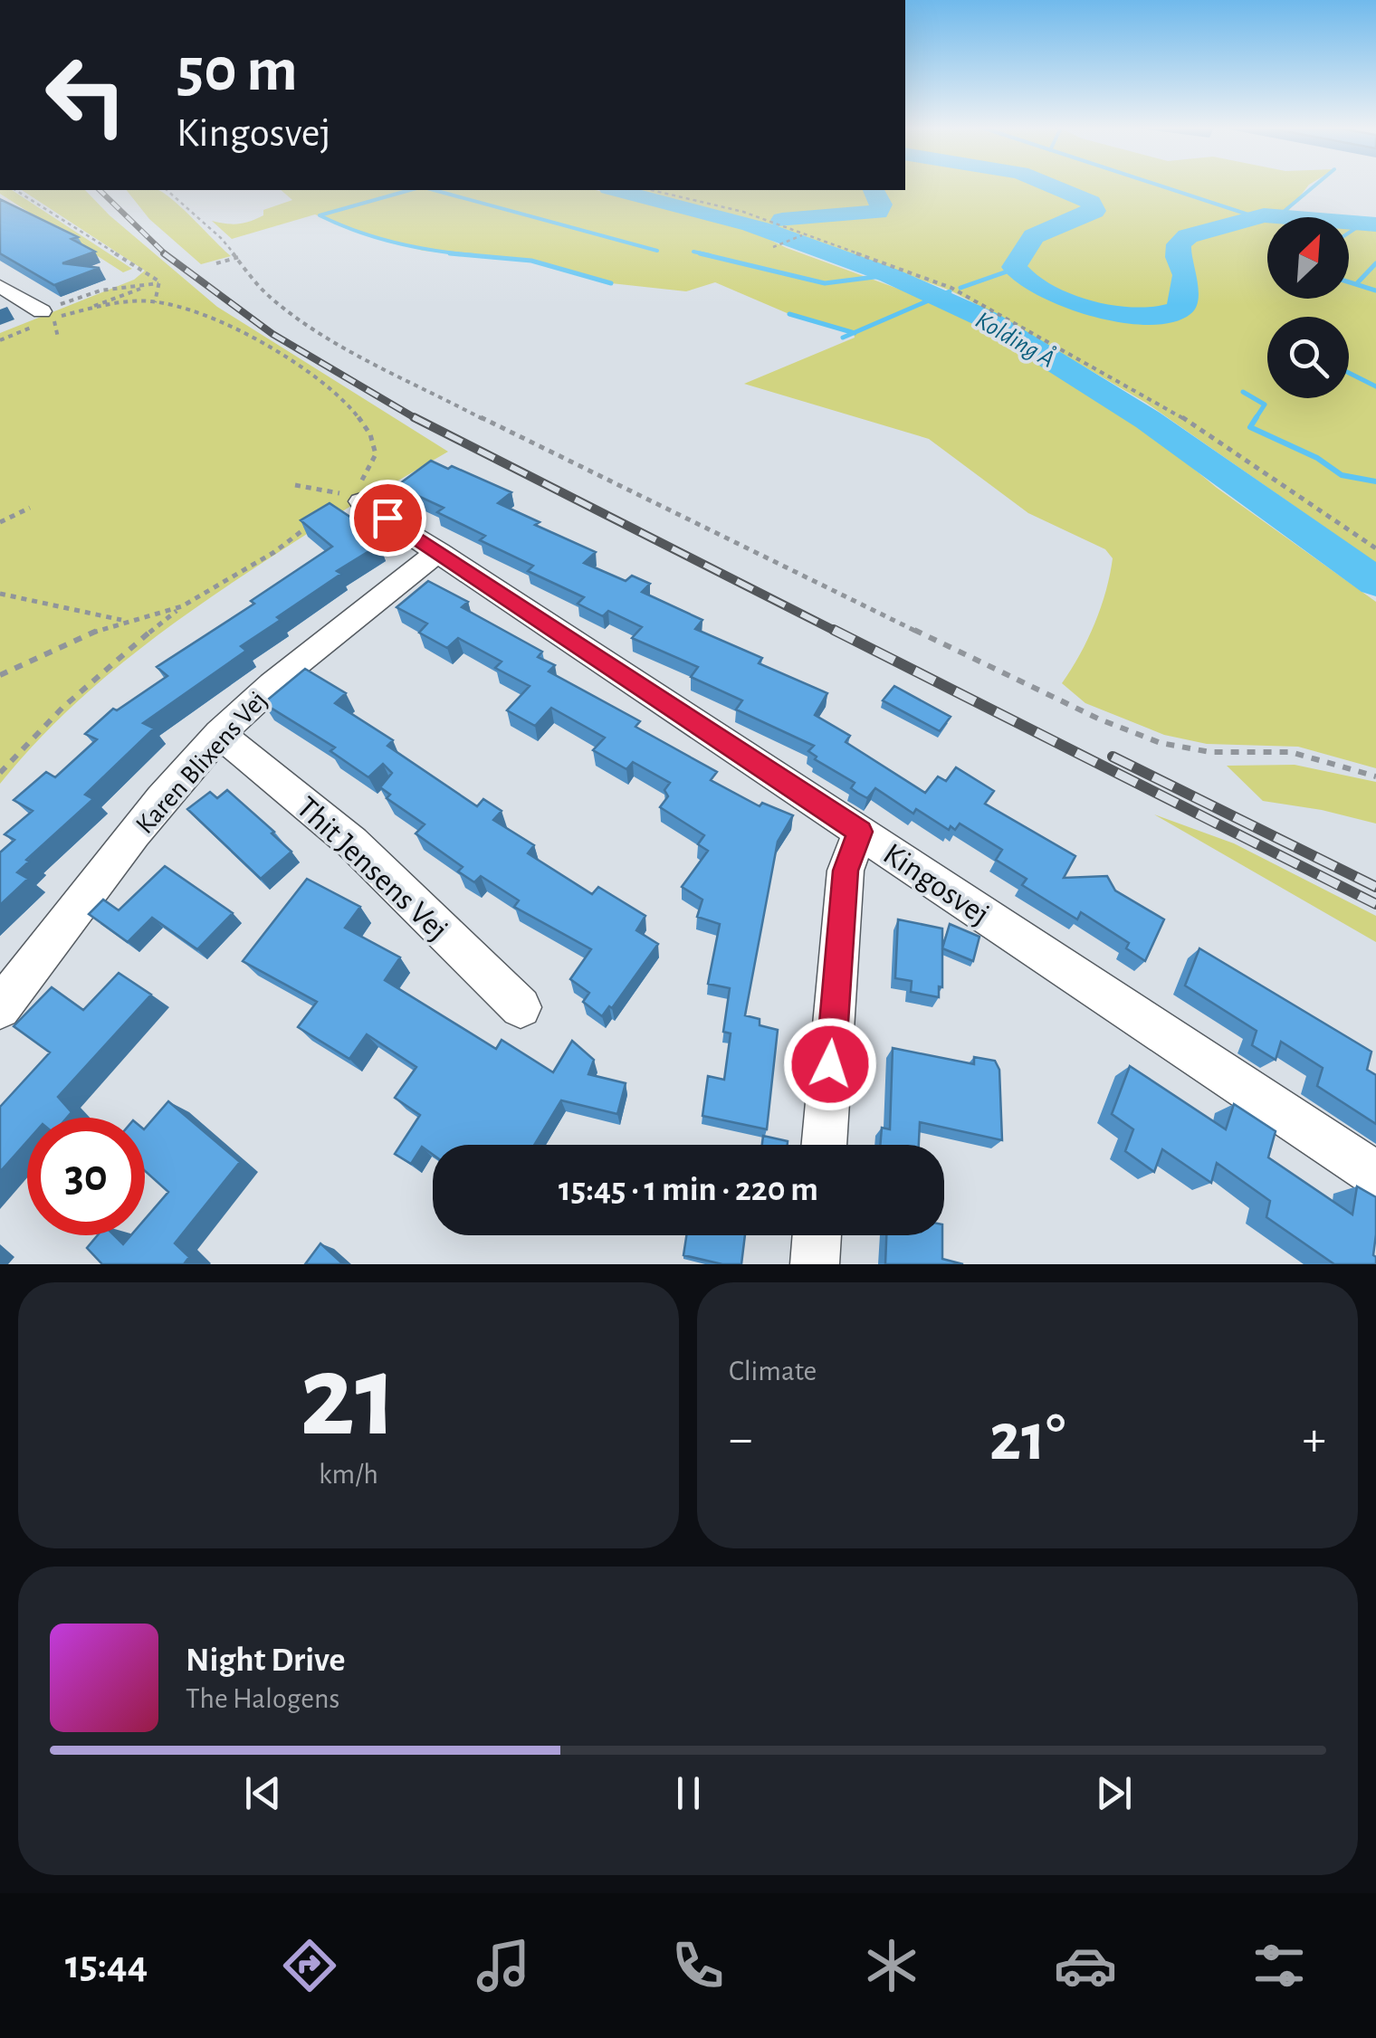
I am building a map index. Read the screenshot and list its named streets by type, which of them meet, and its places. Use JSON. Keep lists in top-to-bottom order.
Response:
{
  "streets": {
    "street": ["Karen Blixens Vej", "Thit Jensens Vej", "Kingosvej"]
  },
  "crossings": [
    ["Karen Blixens Vej", "Thit Jensens Vej"],
    ["Karen Blixens Vej", "Kingosvej"]
  ],
  "water": ["Kolding Å"],
  "north": "top right",
  "page": {
    "turn": ["50 m", "Kingosvej"],
    "limit": "30",
    "trip": "15:45 · 1 min · 220 m",
    "tile": [
      ["21", "km/h"],
      "Climate"
    ],
    "heat": ["−", "21°", "+"],
    "song": ["Night Drive", "The Halogens"],
    "tabs": "15:44"
  }
}
